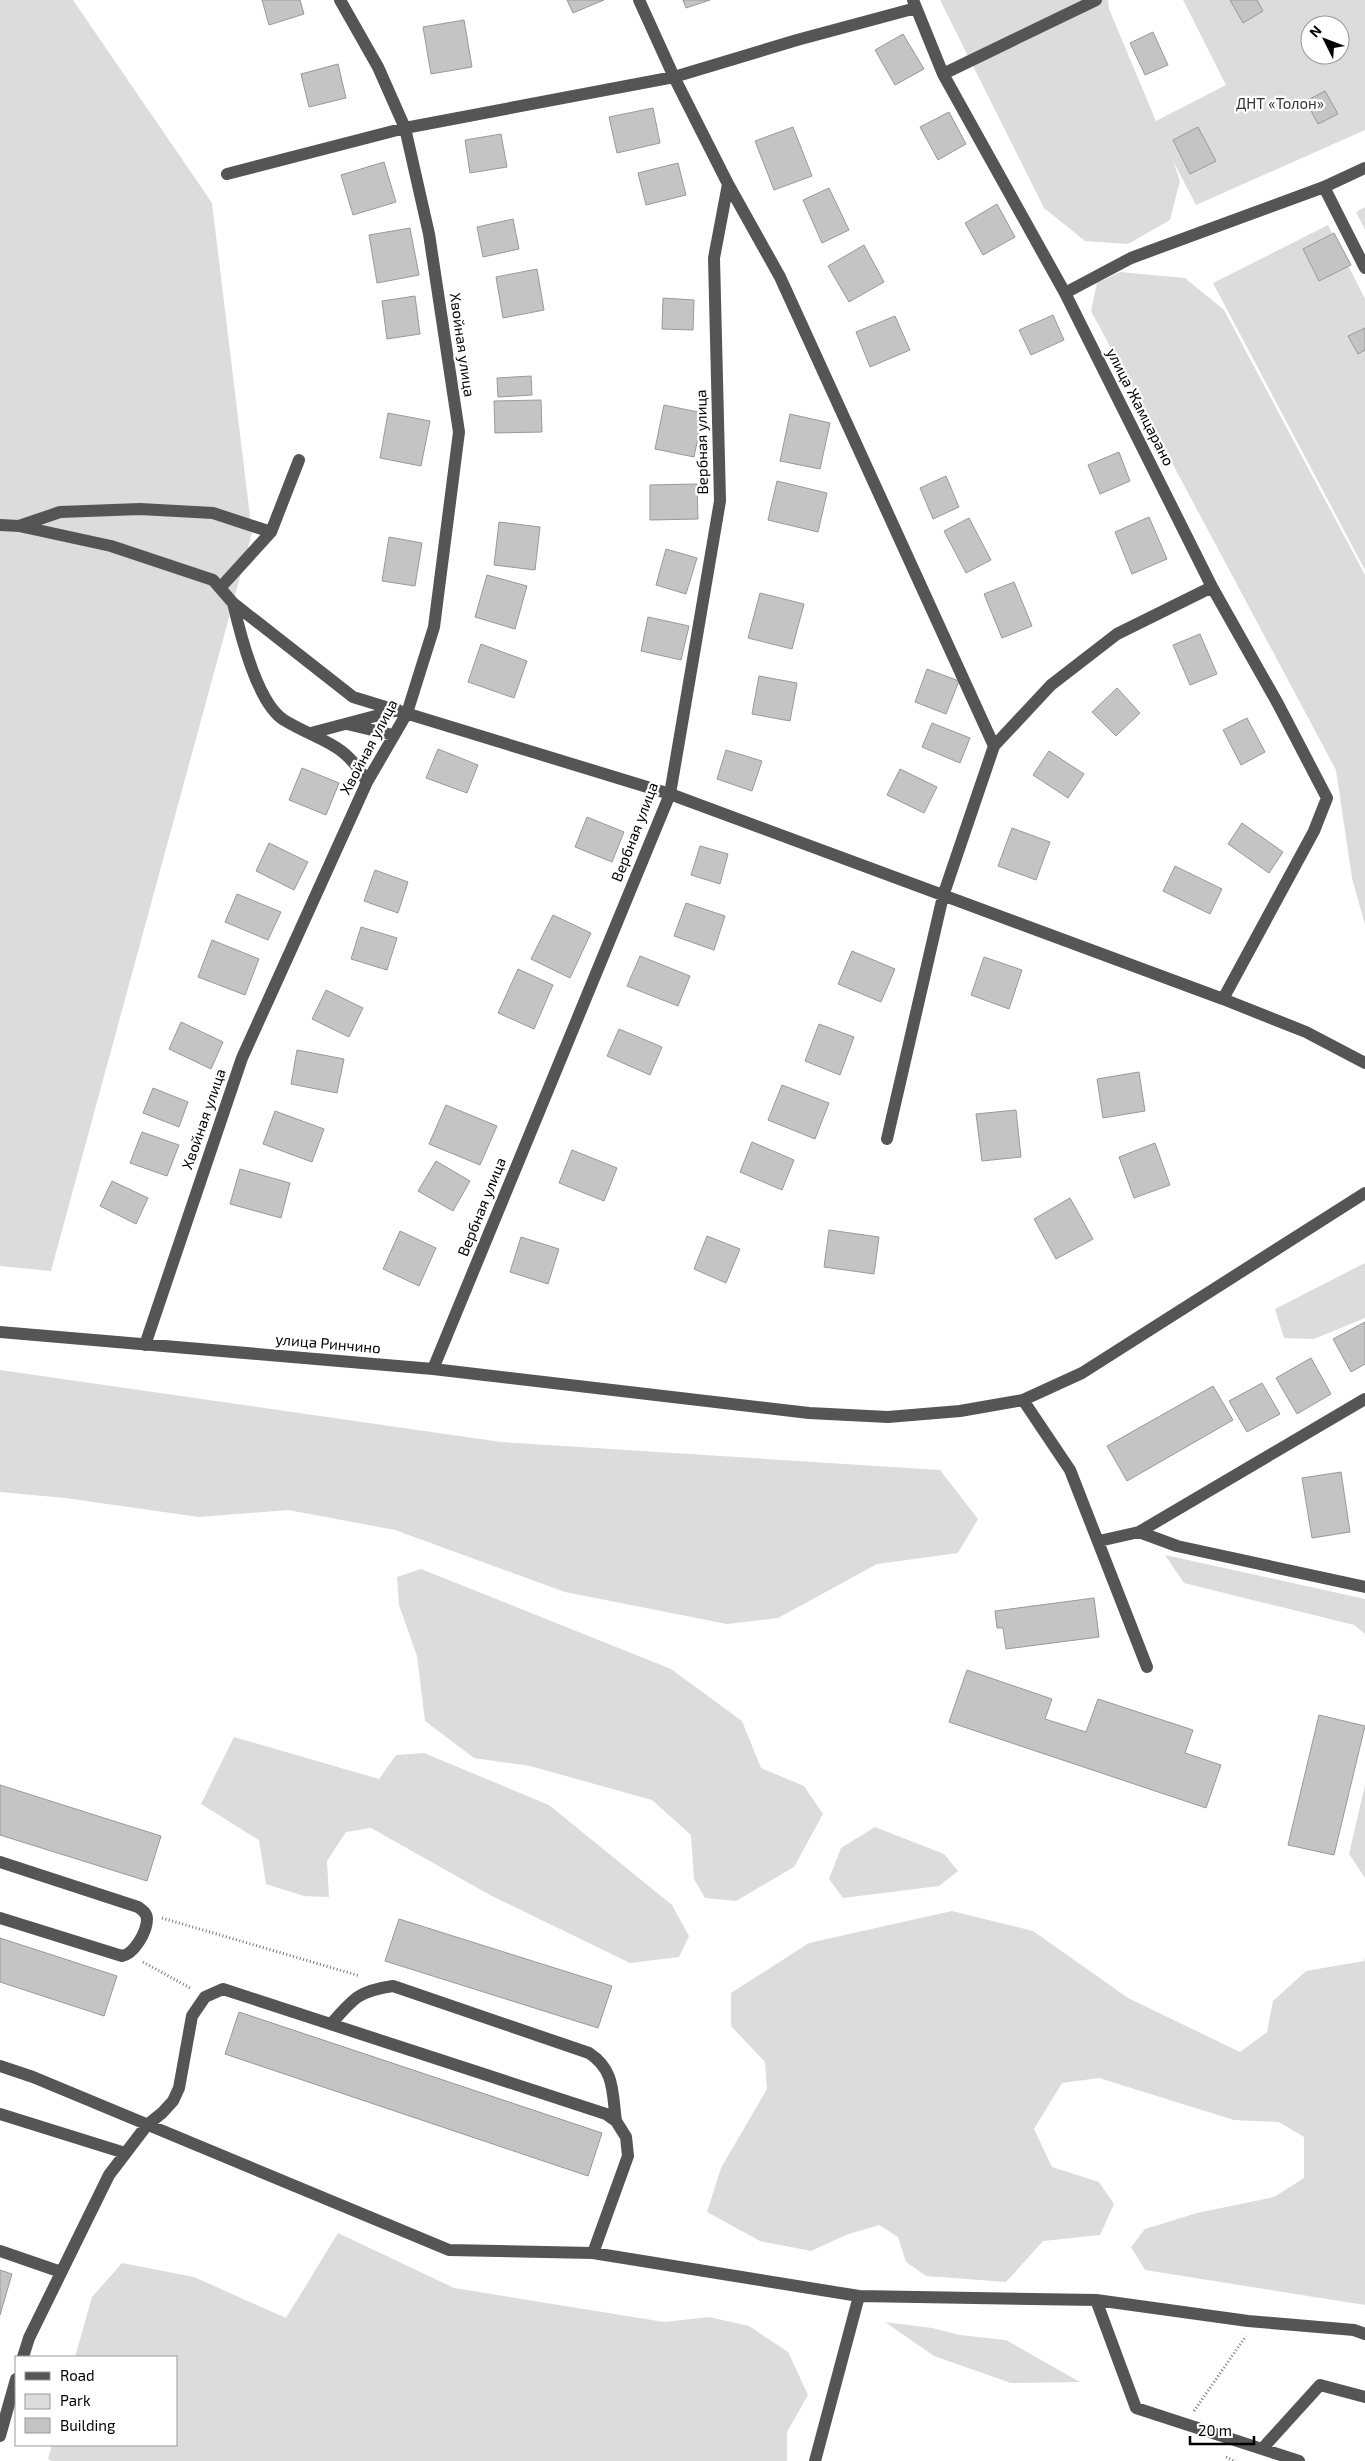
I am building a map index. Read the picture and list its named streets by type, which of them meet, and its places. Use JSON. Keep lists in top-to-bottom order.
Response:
{
  "streets": {
    "street": [
      "Хвойная улица",
      "улица Жамцарано",
      "Вербная улица",
      "улица Ринчино"
    ]
  },
  "crossings": [
    ["Хвойная улица", "улица Ринчино"],
    ["Вербная улица", "улица Ринчино"]
  ],
  "parks": ["ДНТ «Толон»"],
  "legend": ["Road", "Park", "Building"],
  "scale_bar": "20 m",
  "north": "top left"
}
